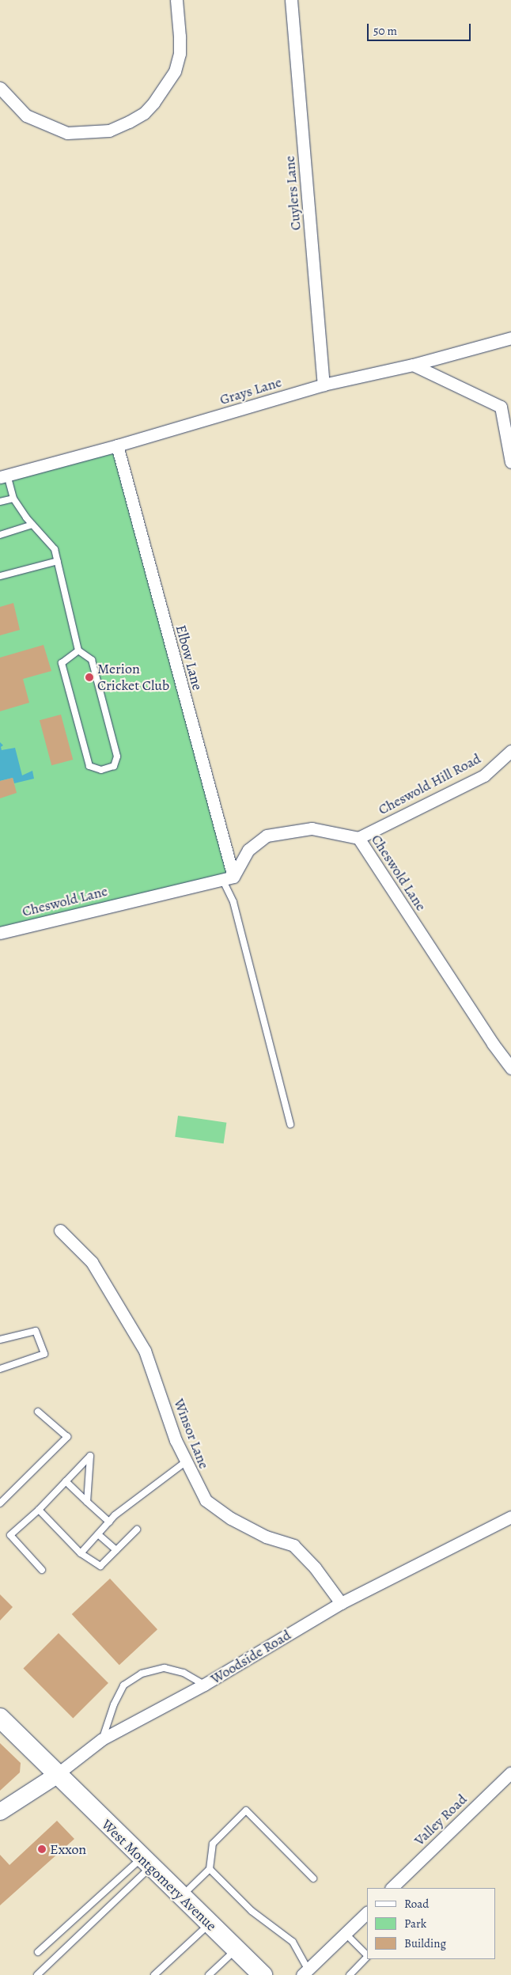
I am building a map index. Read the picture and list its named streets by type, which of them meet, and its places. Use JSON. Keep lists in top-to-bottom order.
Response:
{
  "streets": {
    "main road": ["West Montgomery Avenue"],
    "street": [
      "Cuylers Lane",
      "Grays Lane",
      "Elbow Lane",
      "Cheswold Hill Road",
      "Cheswold Lane",
      "Winsor Lane",
      "Woodside Road",
      "Valley Road"
    ]
  },
  "crossings": [
    ["Cuylers Lane", "Grays Lane"],
    ["Grays Lane", "Elbow Lane"],
    ["Elbow Lane", "Cheswold Lane"],
    ["Cheswold Hill Road", "Cheswold Lane"],
    ["Winsor Lane", "Woodside Road"],
    ["Woodside Road", "West Montgomery Avenue"]
  ],
  "places": ["Merion Cricket Club", "Exxon"],
  "legend": ["Road", "Park", "Building"],
  "scale_bar": "50 m"
}
